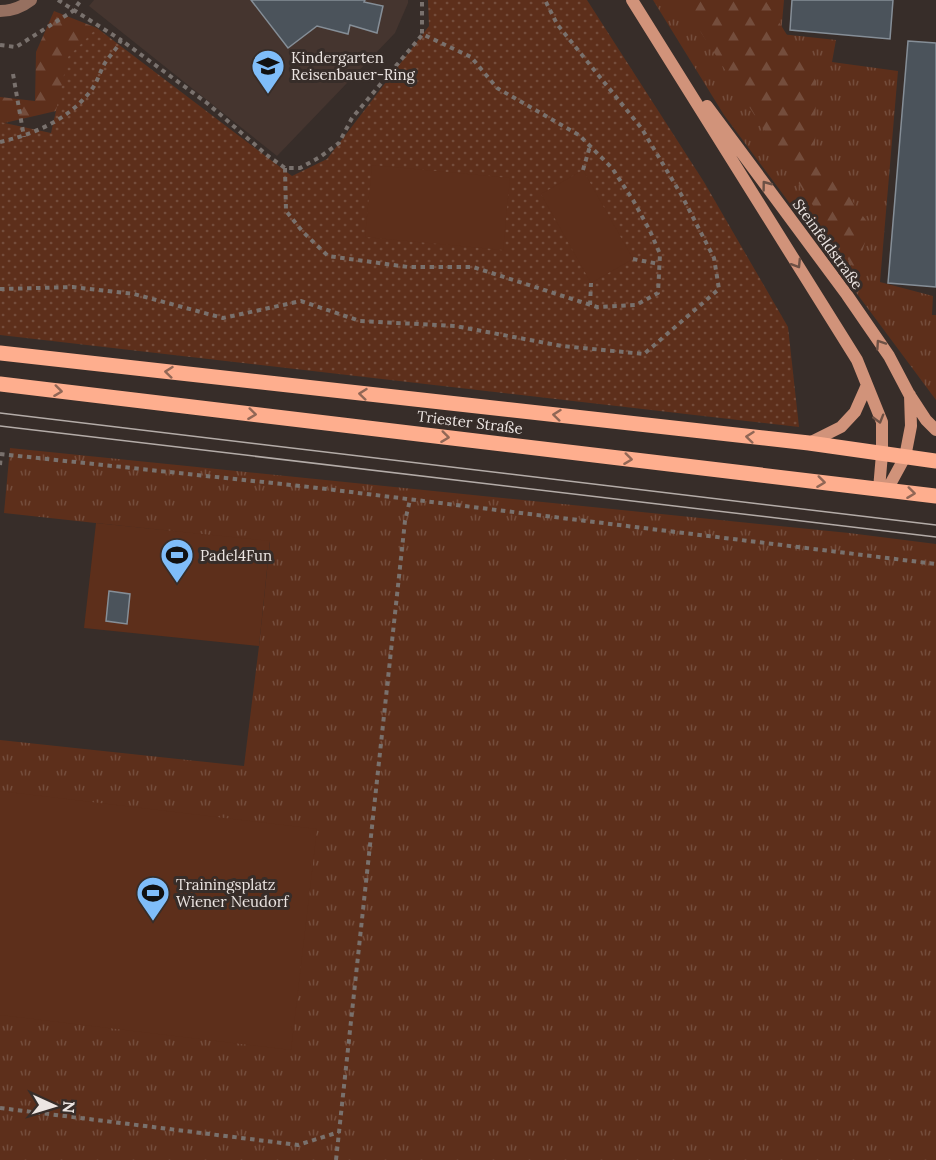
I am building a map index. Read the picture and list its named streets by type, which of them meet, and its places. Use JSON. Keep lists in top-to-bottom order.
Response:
{
  "streets": {
    "main road": ["Steinfeldstraße", "Triester Straße"]
  },
  "crossings": [
    ["Steinfeldstraße", "Triester Straße"]
  ],
  "places": {
    "school or university": ["Kindergarten Reisenbauer-Ring"],
    "sports": ["Padel4Fun", "Trainingsplatz Wiener Neudorf"]
  },
  "north": "right"
}
